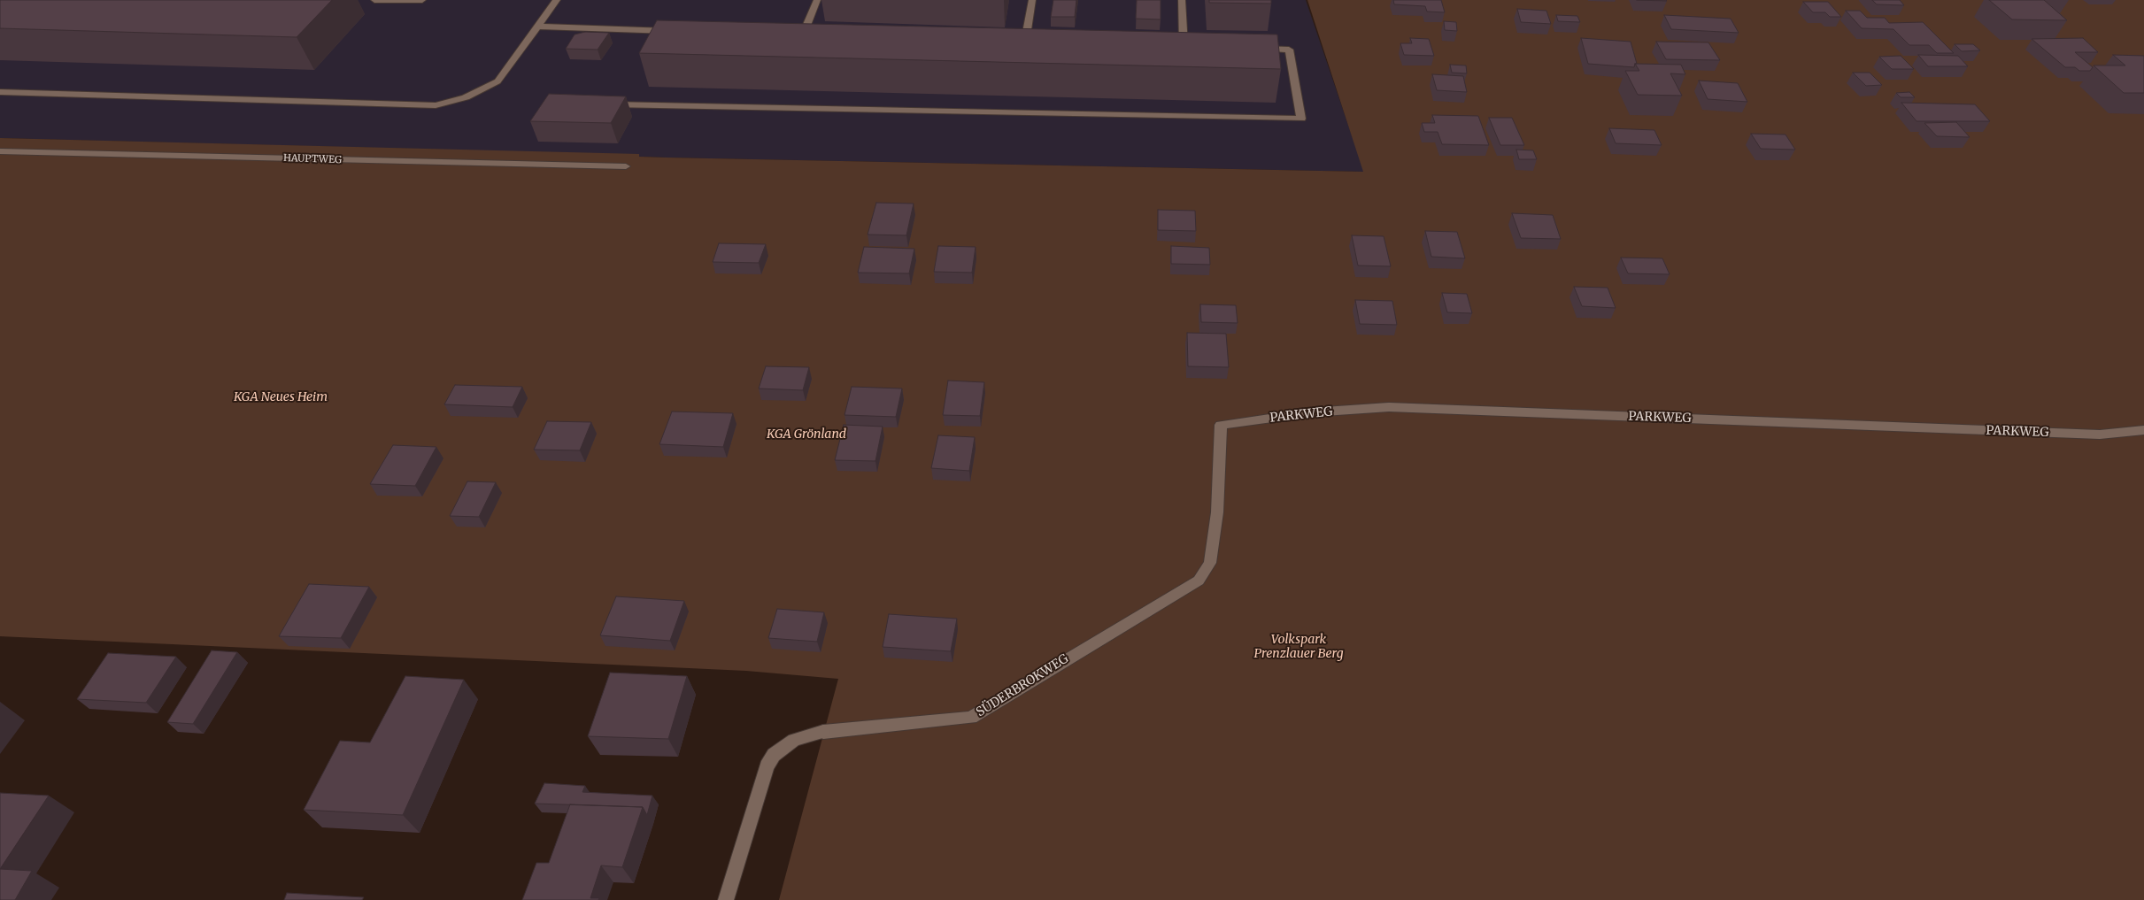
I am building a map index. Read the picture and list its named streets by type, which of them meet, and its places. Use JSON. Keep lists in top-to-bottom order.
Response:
{
  "streets": {
    "street": ["HAUPTWEG", "PARKWEG", "SÜDERBROKWEG"]
  },
  "crossings": [
    ["PARKWEG", "SÜDERBROKWEG"]
  ],
  "parks": ["KGA Neues Heim", "KGA Grönland", "Volkspark Prenzlauer Berg"]
}
